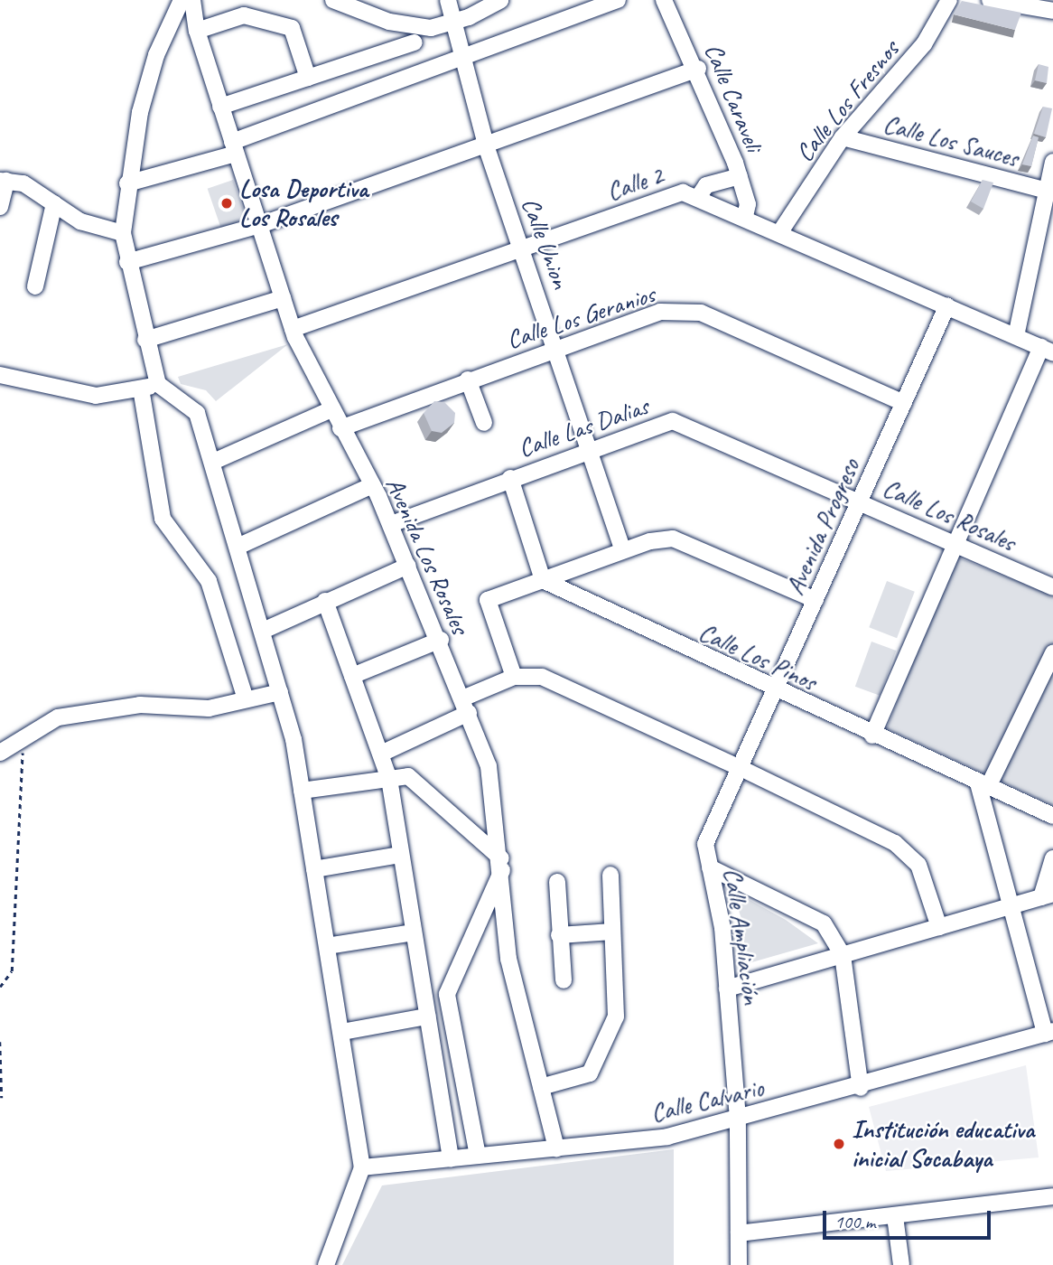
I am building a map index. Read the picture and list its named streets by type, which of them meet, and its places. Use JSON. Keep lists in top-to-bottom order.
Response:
{
  "streets": {
    "street": [
      "Calle Caraveli",
      "Calle Los Fresnos",
      "Calle Los Sauces",
      "Calle 2",
      "Calle Union",
      "Calle Los Geranios",
      "Calle Las Dalias",
      "Calle Los Rosales",
      "Avenida Progreso",
      "Avenida Los Rosales",
      "Calle Los Pinos",
      "Calle Ampliación",
      "Calle Calvario"
    ]
  },
  "crossings": [
    ["Calle Caraveli", "Calle 2"],
    ["Calle Los Fresnos", "Calle Los Sauces"],
    ["Calle Los Fresnos", "Calle 2"],
    ["Calle 2", "Calle Union"],
    ["Calle 2", "Avenida Progreso"],
    ["Calle 2", "Avenida Los Rosales"],
    ["Calle Union", "Calle Los Geranios"],
    ["Calle Union", "Calle Las Dalias"],
    ["Calle Los Geranios", "Avenida Progreso"],
    ["Calle Los Geranios", "Avenida Los Rosales"],
    ["Calle Las Dalias", "Calle Los Rosales"],
    ["Calle Las Dalias", "Avenida Progreso"],
    ["Calle Las Dalias", "Avenida Los Rosales"],
    ["Calle Los Rosales", "Avenida Progreso"],
    ["Avenida Progreso", "Calle Los Pinos"],
    ["Avenida Progreso", "Calle Ampliación"],
    ["Avenida Los Rosales", "Calle Calvario"],
    ["Calle Ampliación", "Calle Calvario"]
  ],
  "places": ["Losa Deportiva Los Rosales", "Institución educativa inicial Socabaya"],
  "scale_bar": "100 m"
}
